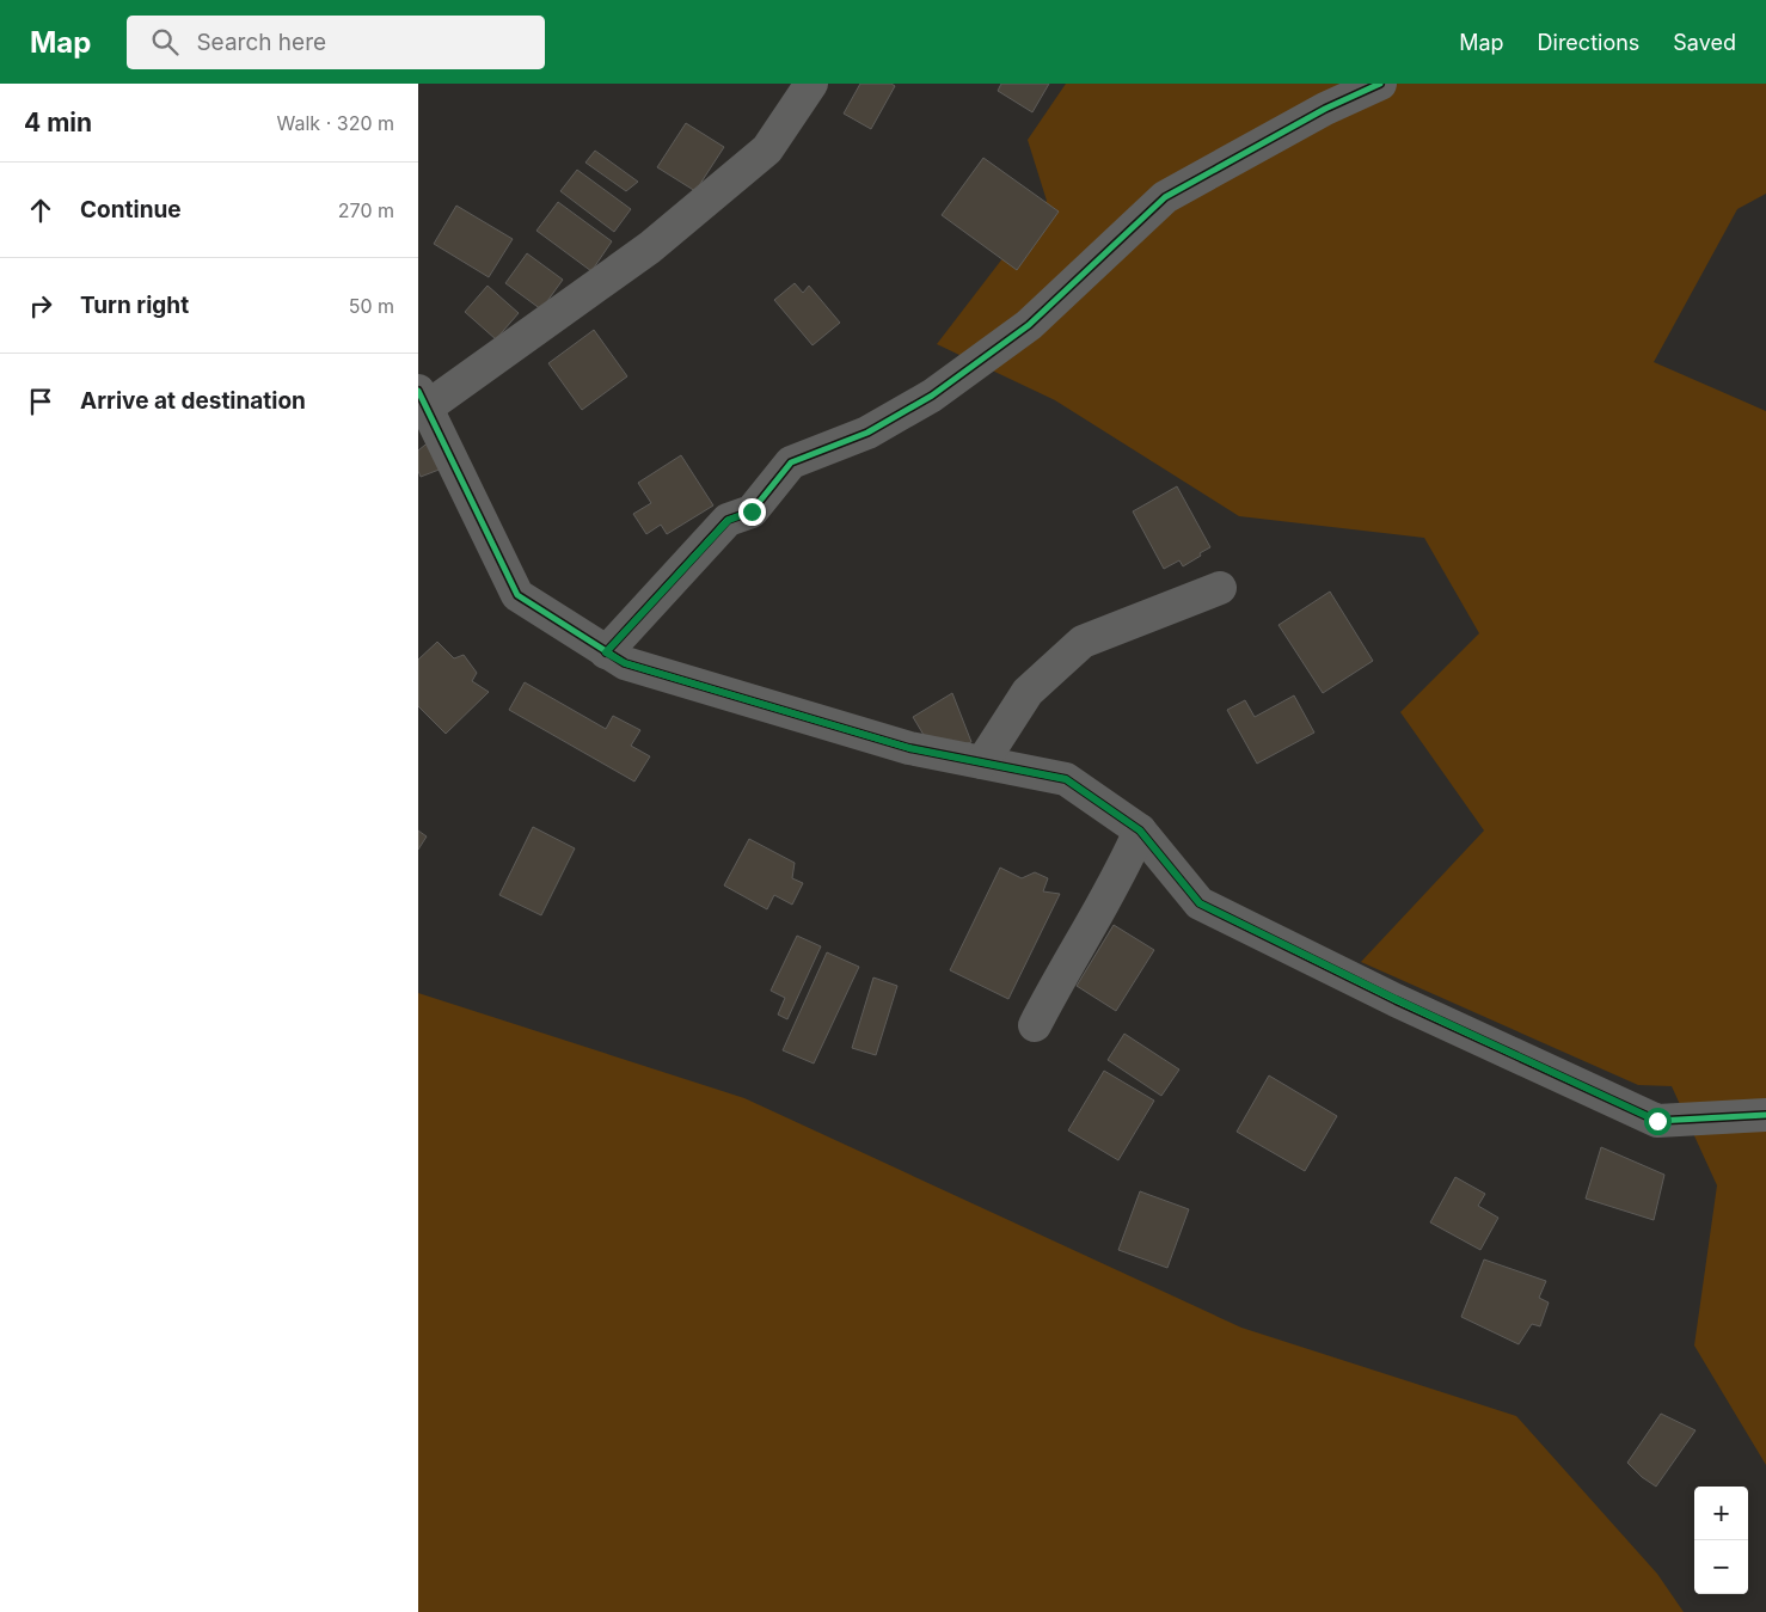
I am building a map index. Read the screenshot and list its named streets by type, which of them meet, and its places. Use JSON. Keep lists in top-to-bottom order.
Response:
{
  "page": {
    "header": "Map",
    "search": "Search here",
    "nav": ["Map", "Directions", "Saved"],
    "heading": ["4 min", "Walk · 320 m"],
    "list": [
      ["Continue", "270 m"],
      ["Turn right", "50 m"],
      "Arrive at destination"
    ],
    "map_buttons": ["+", "−"]
  }
}
